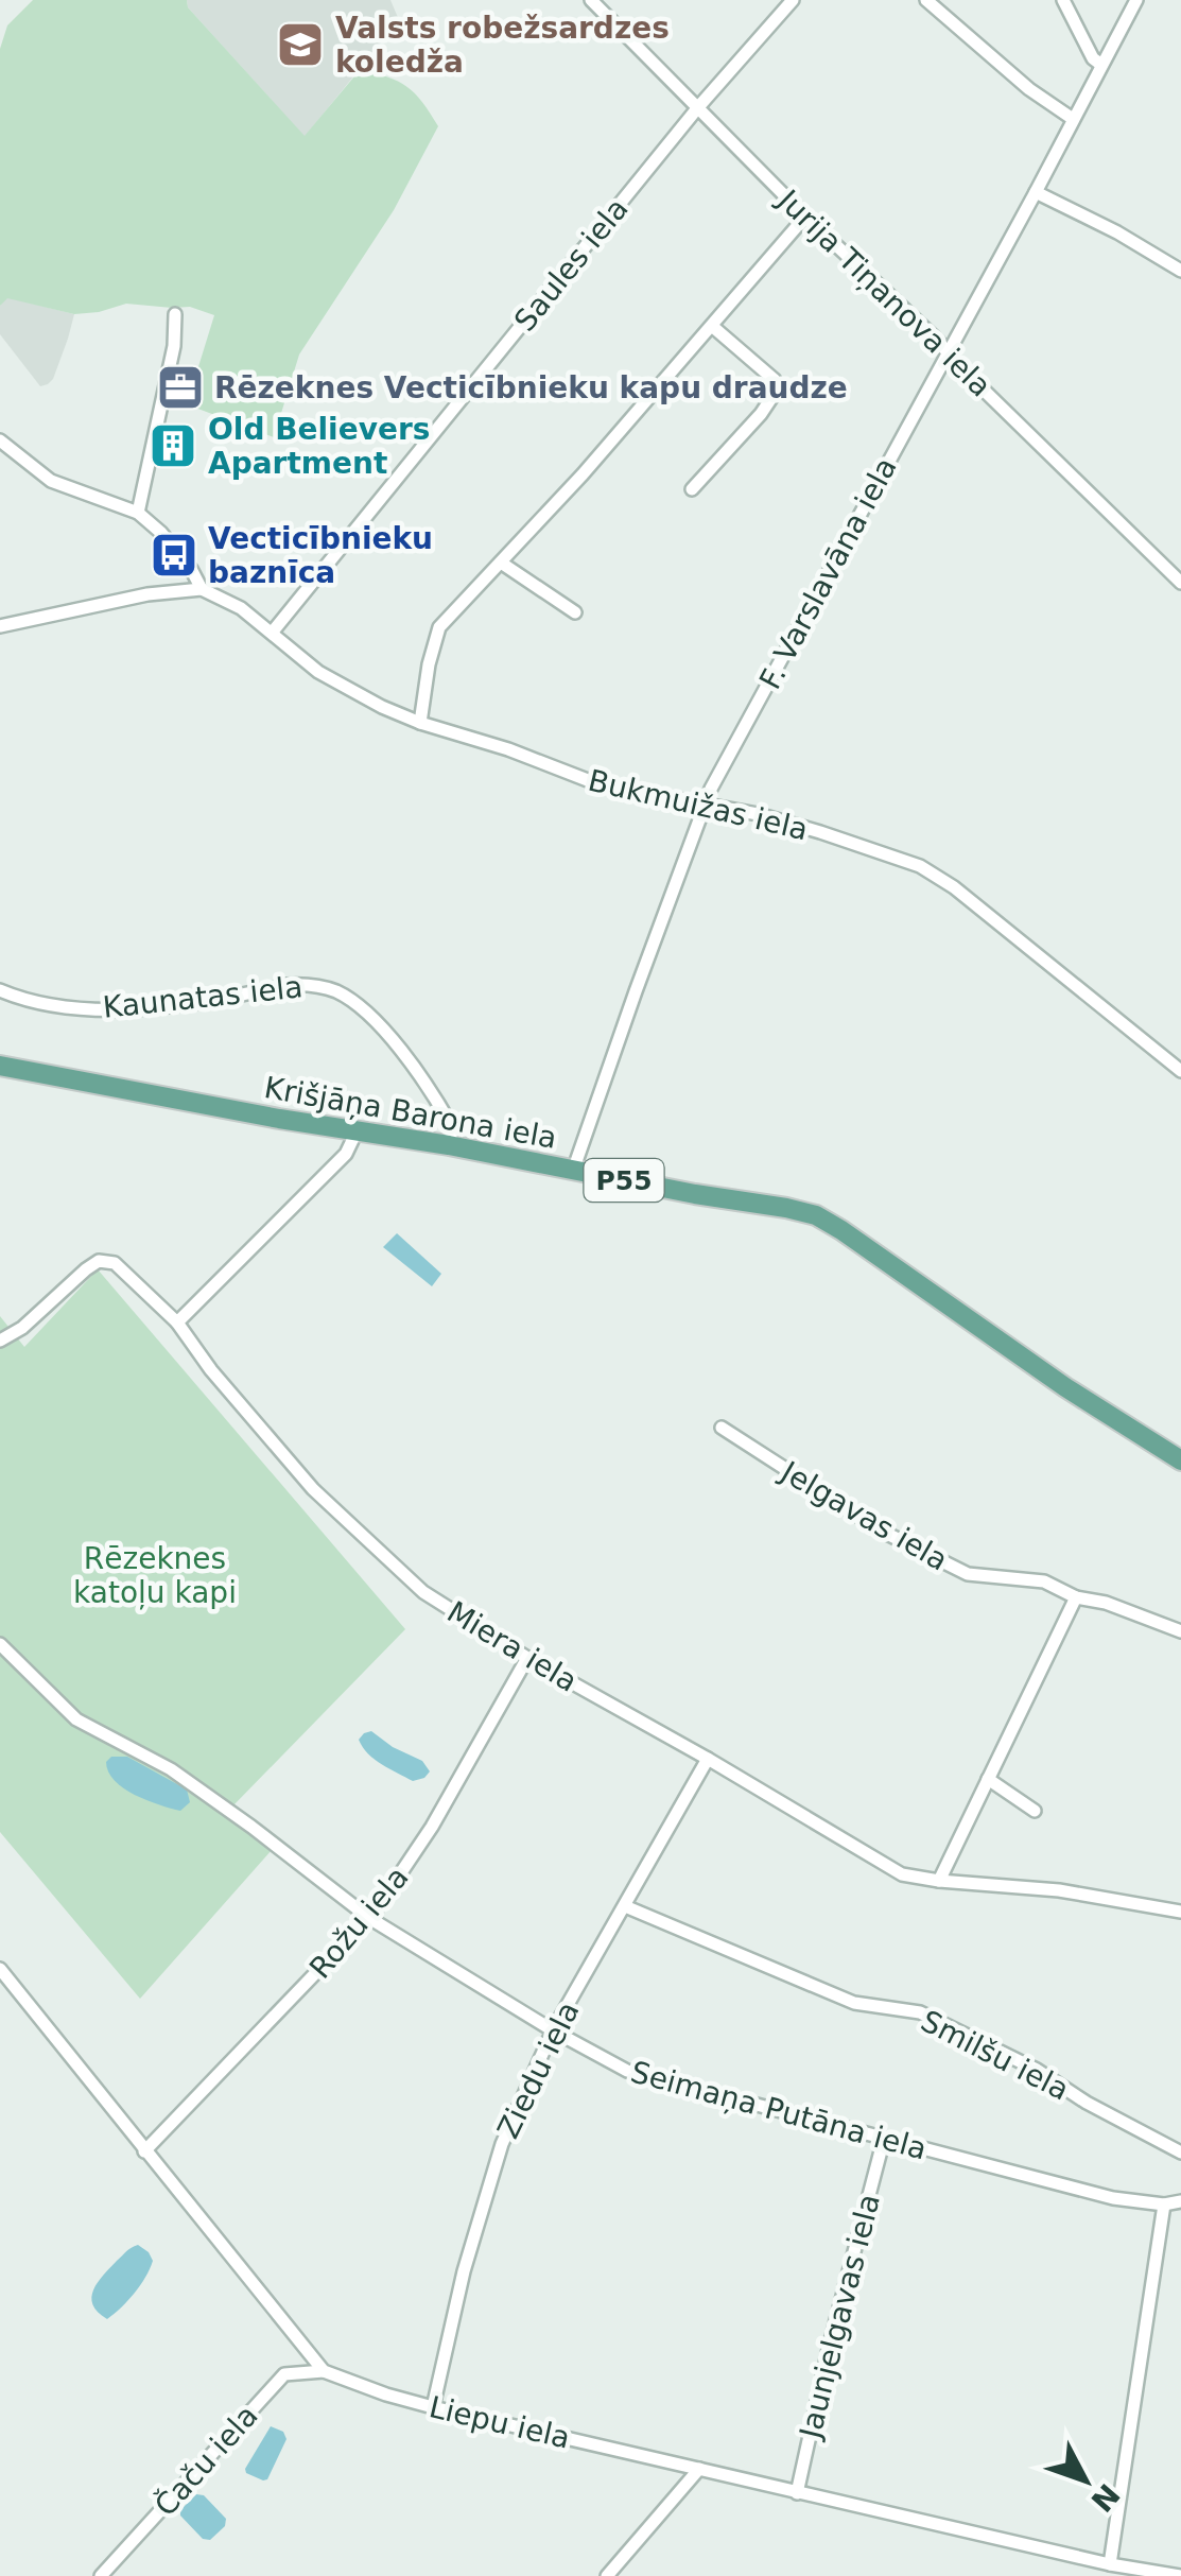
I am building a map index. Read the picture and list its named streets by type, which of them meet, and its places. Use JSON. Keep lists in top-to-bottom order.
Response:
{
  "streets": {
    "main road": ["Krišjāņa Barona iela", "P55"],
    "street": [
      "Saules iela",
      "Jurija Tiņanova iela",
      "F. Varslavāna iela",
      "Bukmuižas iela",
      "Kaunatas iela",
      "Jelgavas iela",
      "Miera iela",
      "Rožu iela",
      "Smilšu iela",
      "Ziedu iela",
      "Seimaņa Putāna iela",
      "Jaunjelgavas iela",
      "Liepu iela",
      "Čaču iela"
    ]
  },
  "crossings": [
    ["Saules iela", "Jurija Tiņanova iela"],
    ["Saules iela", "Bukmuižas iela"],
    ["Jurija Tiņanova iela", "F. Varslavāna iela"],
    ["F. Varslavāna iela", "Bukmuižas iela"],
    ["F. Varslavāna iela", "Krišjāņa Barona iela"],
    ["Kaunatas iela", "Krišjāņa Barona iela"],
    ["Miera iela", "Rožu iela"],
    ["Miera iela", "Ziedu iela"],
    ["Rožu iela", "Seimaņa Putāna iela"],
    ["Smilšu iela", "Ziedu iela"],
    ["Ziedu iela", "Seimaņa Putāna iela"],
    ["Ziedu iela", "Liepu iela"],
    ["Seimaņa Putāna iela", "Jaunjelgavas iela"],
    ["Jaunjelgavas iela", "Liepu iela"],
    ["Liepu iela", "Čaču iela"]
  ],
  "parks": ["Rēzeknes katoļu kapi"],
  "places": {
    "school or university": ["Valsts robežsardzes koledža"],
    "office": ["Rēzeknes Vecticībnieku kapu draudze"],
    "building": ["Old Believers Apartment"],
    "bus stop": ["Vecticībnieku baznīca"]
  },
  "north": "bottom right"
}
